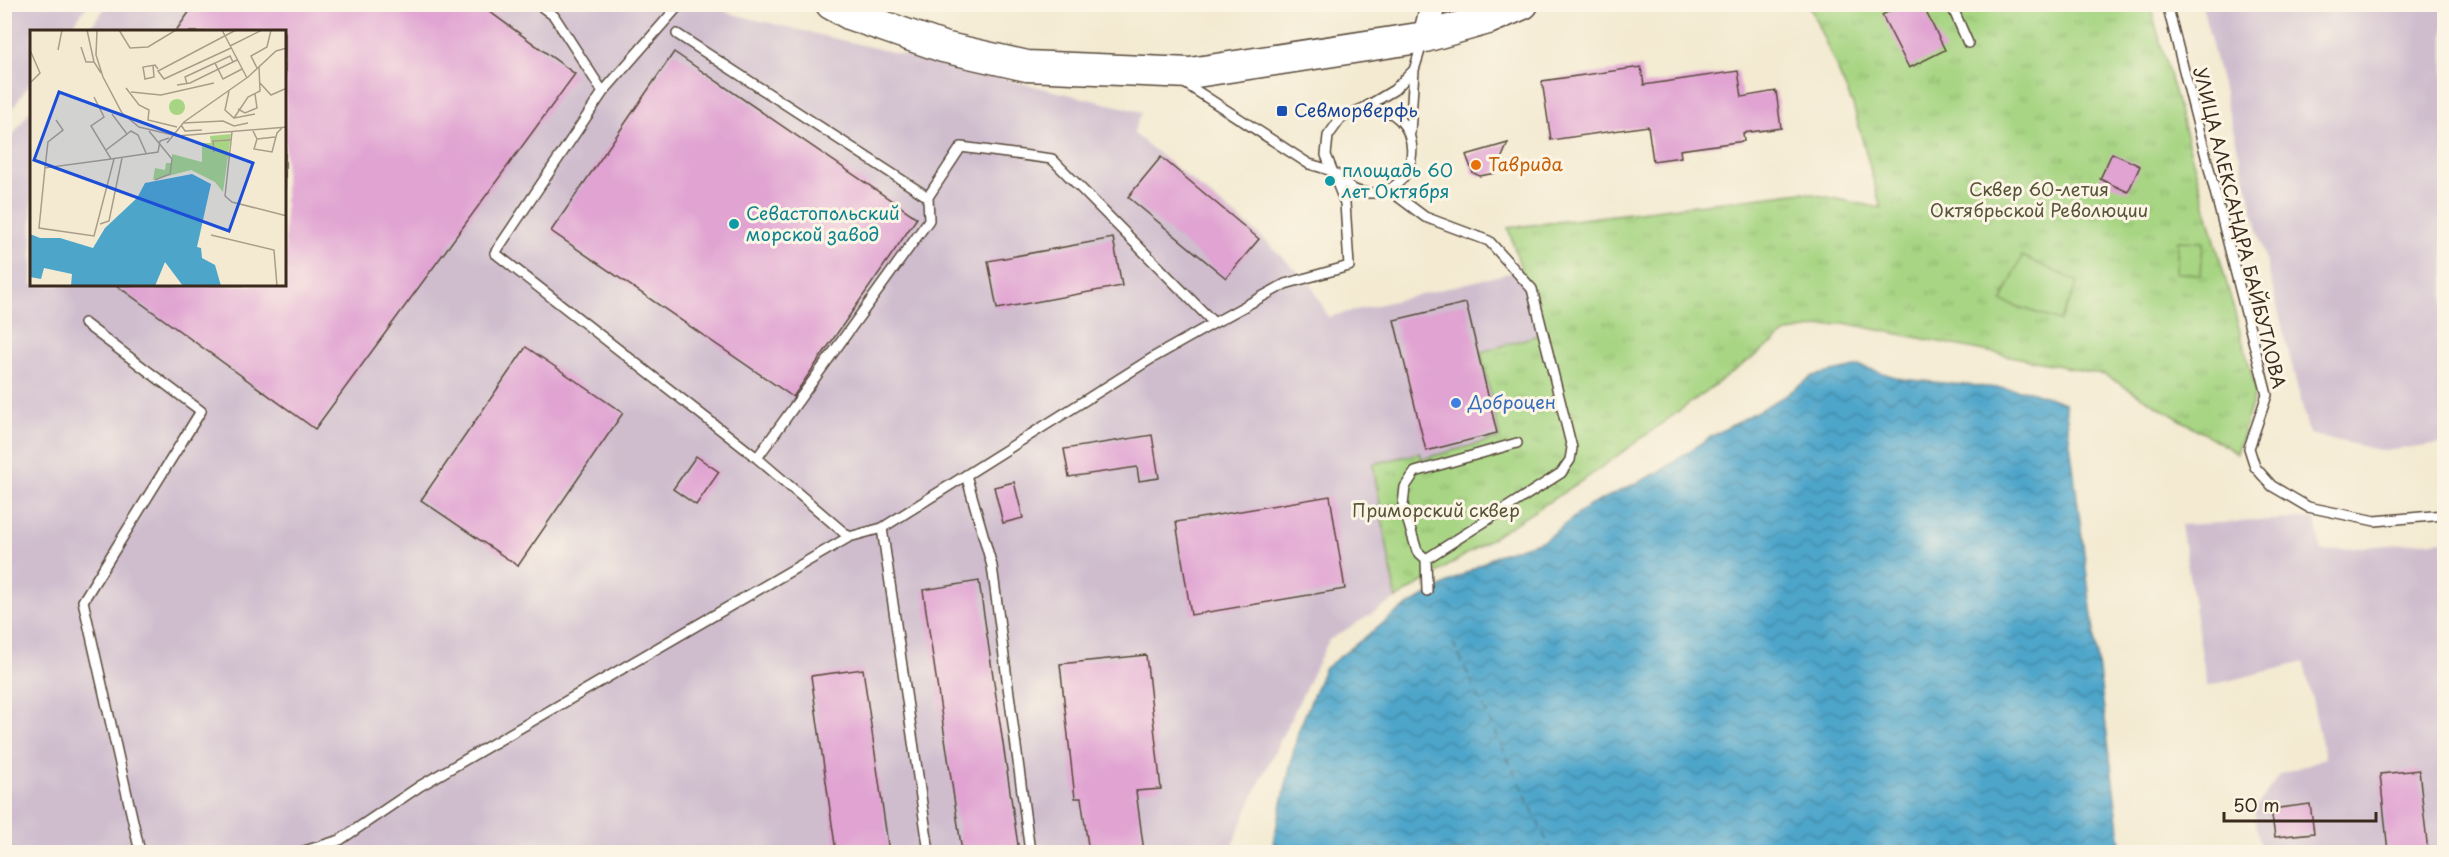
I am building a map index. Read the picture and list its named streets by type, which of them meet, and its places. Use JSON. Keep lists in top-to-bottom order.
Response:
{
  "streets": {
    "lane": ["УЛИЦА АЛЕКСАНДРА БАЙБУТЛОВА"]
  },
  "parks": ["Сквер 60-летия Октябрьской Революции", "Приморский сквер"],
  "places": {
    "transit": ["Севморверфь"],
    "other": [
      "Таврида",
      "площадь 60 лет Октября",
      "Севастопольский морской завод",
      "Доброцен"
    ]
  },
  "scale_bar": "50 m"
}
